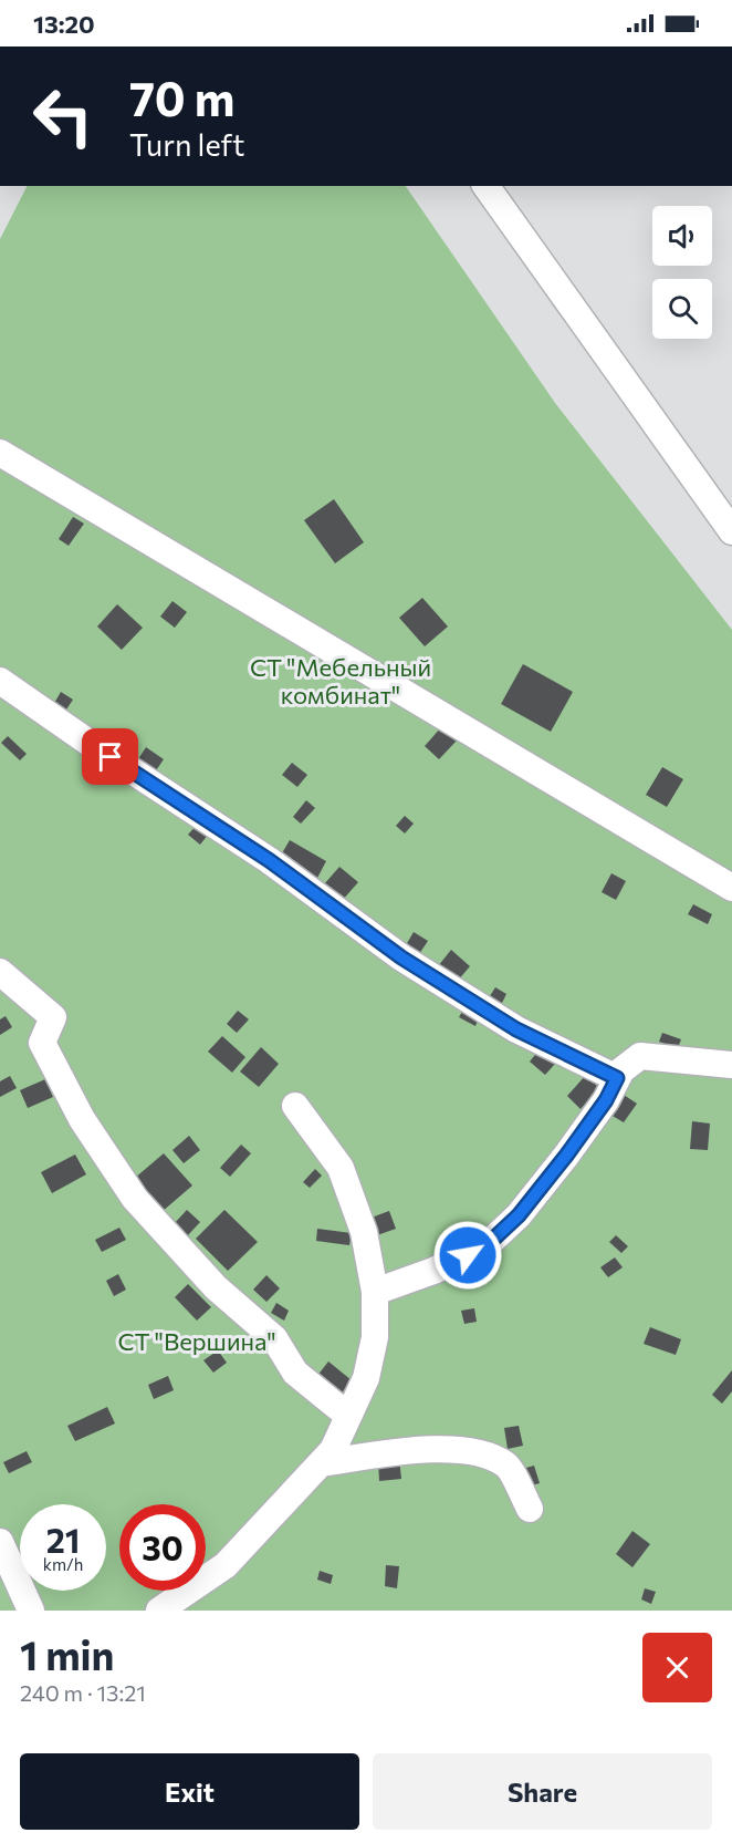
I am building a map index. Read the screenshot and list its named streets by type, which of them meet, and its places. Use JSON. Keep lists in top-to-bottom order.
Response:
{
  "parks": ["СТ \"Мебельный комбинат\"", "СТ \"Вершина\""],
  "page": {
    "status": "13:20",
    "turn": ["70 m", "Turn left"],
    "speed": "21 km/h",
    "limit": "30",
    "heading": ["1 min", "240 m · 13:21"],
    "buttons": ["Exit", "Share"]
  }
}
